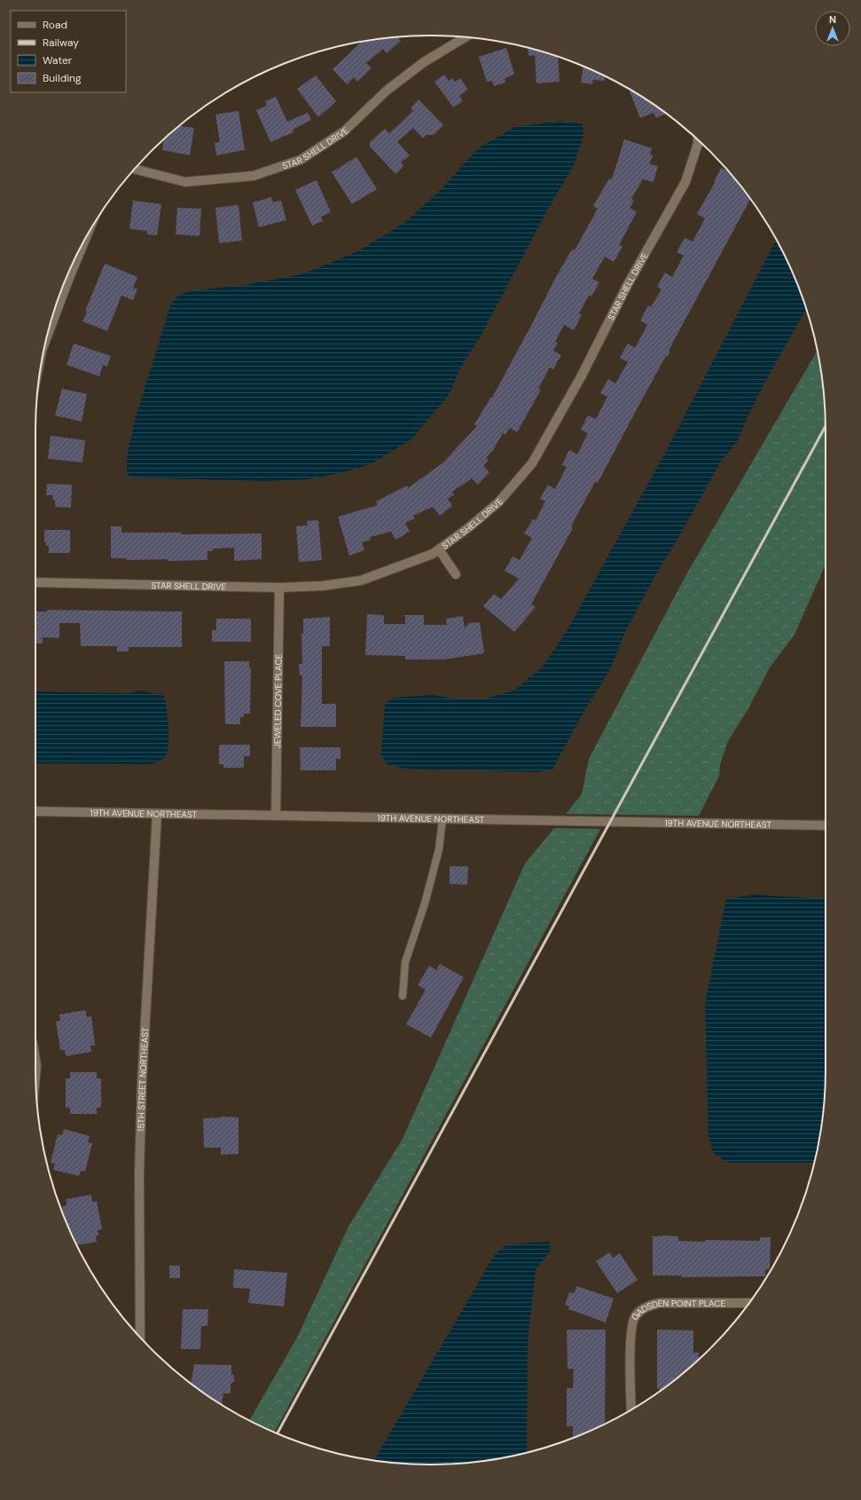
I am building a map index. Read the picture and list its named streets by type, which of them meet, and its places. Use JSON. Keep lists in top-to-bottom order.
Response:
{
  "streets": {
    "street": [
      "STAR SHELL DRIVE",
      "JEWELED COVE PLACE",
      "19TH AVENUE NORTHEAST",
      "15TH STREET NORTHEAST",
      "GADSDEN POINT PLACE"
    ]
  },
  "crossings": [
    ["STAR SHELL DRIVE", "JEWELED COVE PLACE"],
    ["JEWELED COVE PLACE", "19TH AVENUE NORTHEAST"],
    ["19TH AVENUE NORTHEAST", "15TH STREET NORTHEAST"]
  ],
  "legend": [
    "Road",
    "Railway",
    "Water",
    "Building"
  ],
  "north": "top"
}
